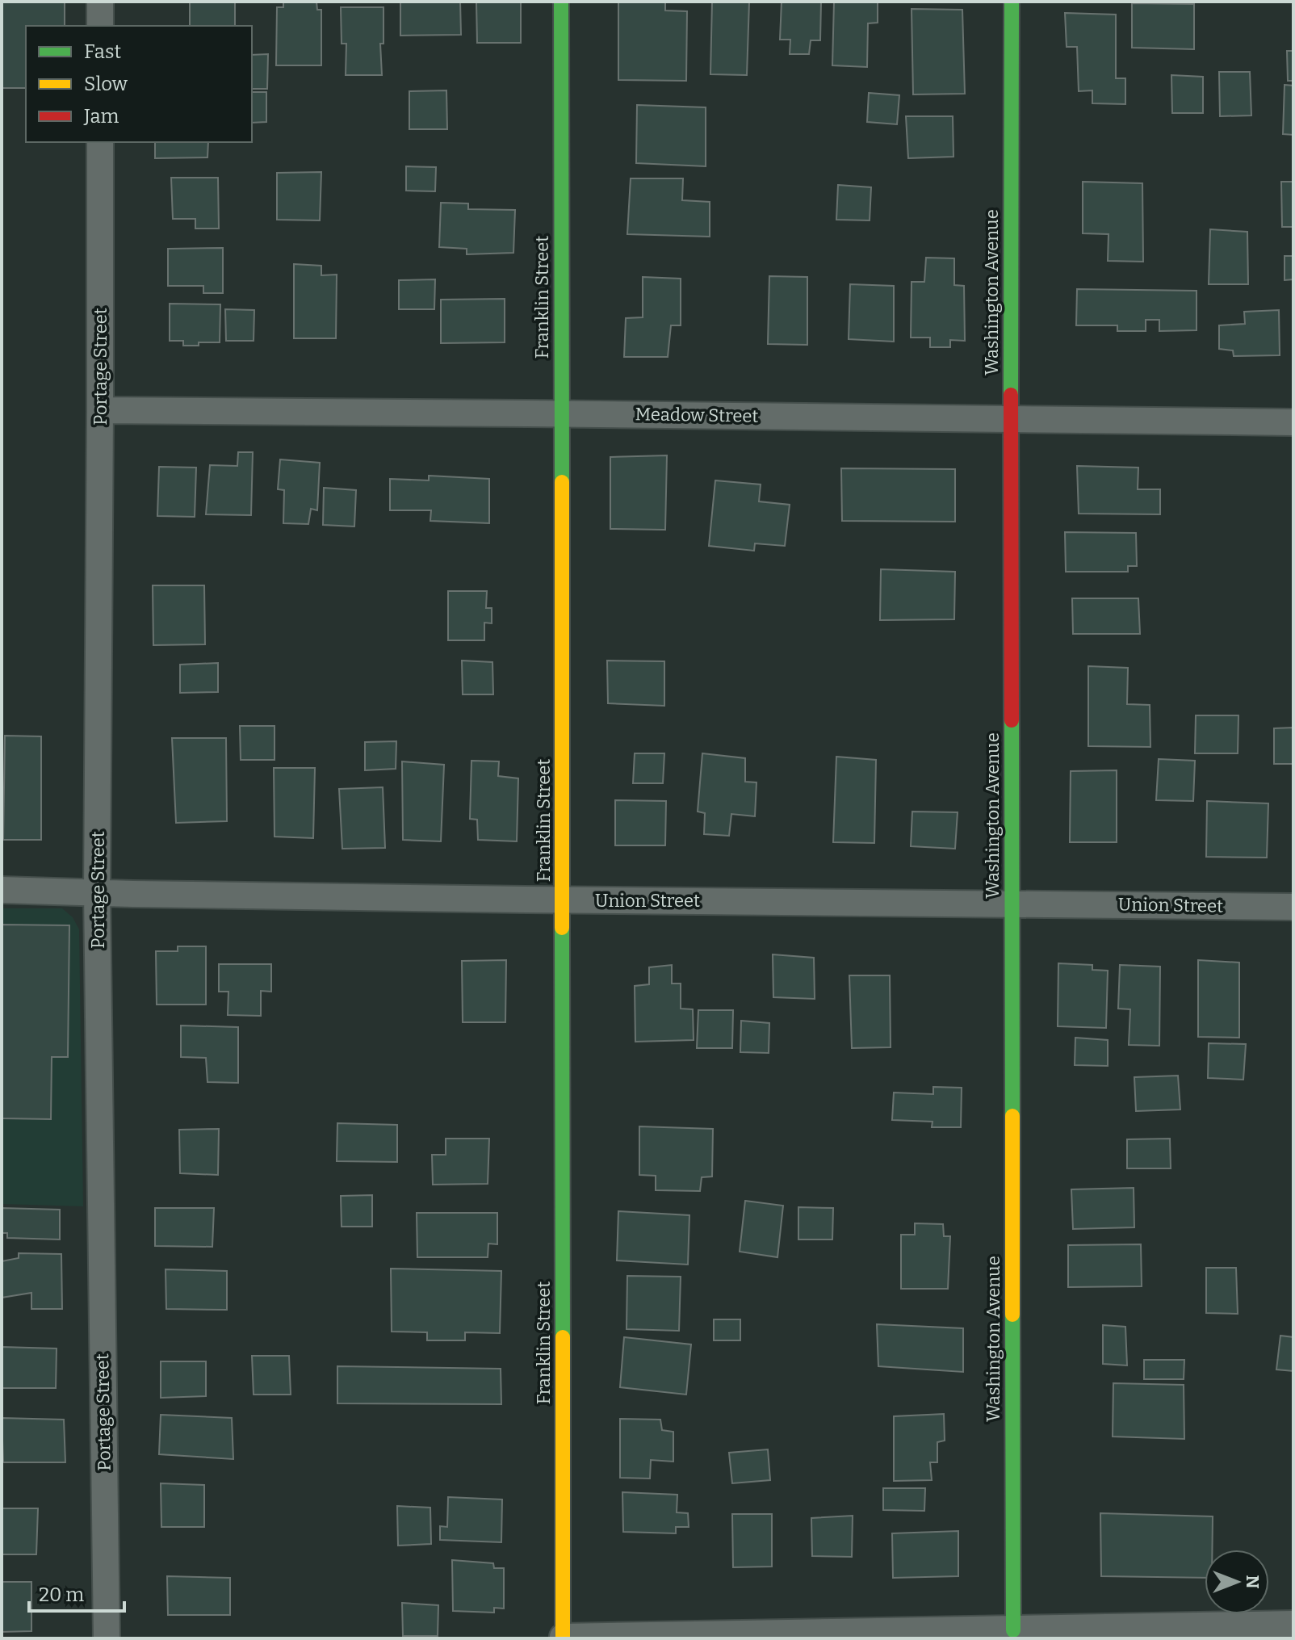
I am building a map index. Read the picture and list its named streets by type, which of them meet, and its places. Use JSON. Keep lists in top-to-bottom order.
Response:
{
  "streets": {
    "street": [
      "Washington Avenue",
      "Franklin Street",
      "Portage Street",
      "Meadow Street",
      "Union Street"
    ]
  },
  "crossings": [
    ["Washington Avenue", "Meadow Street"],
    ["Washington Avenue", "Union Street"],
    ["Franklin Street", "Meadow Street"],
    ["Franklin Street", "Union Street"],
    ["Portage Street", "Meadow Street"],
    ["Portage Street", "Union Street"]
  ],
  "legend": ["Fast", "Slow", "Jam"],
  "scale_bar": "20 m",
  "north": "right"
}
